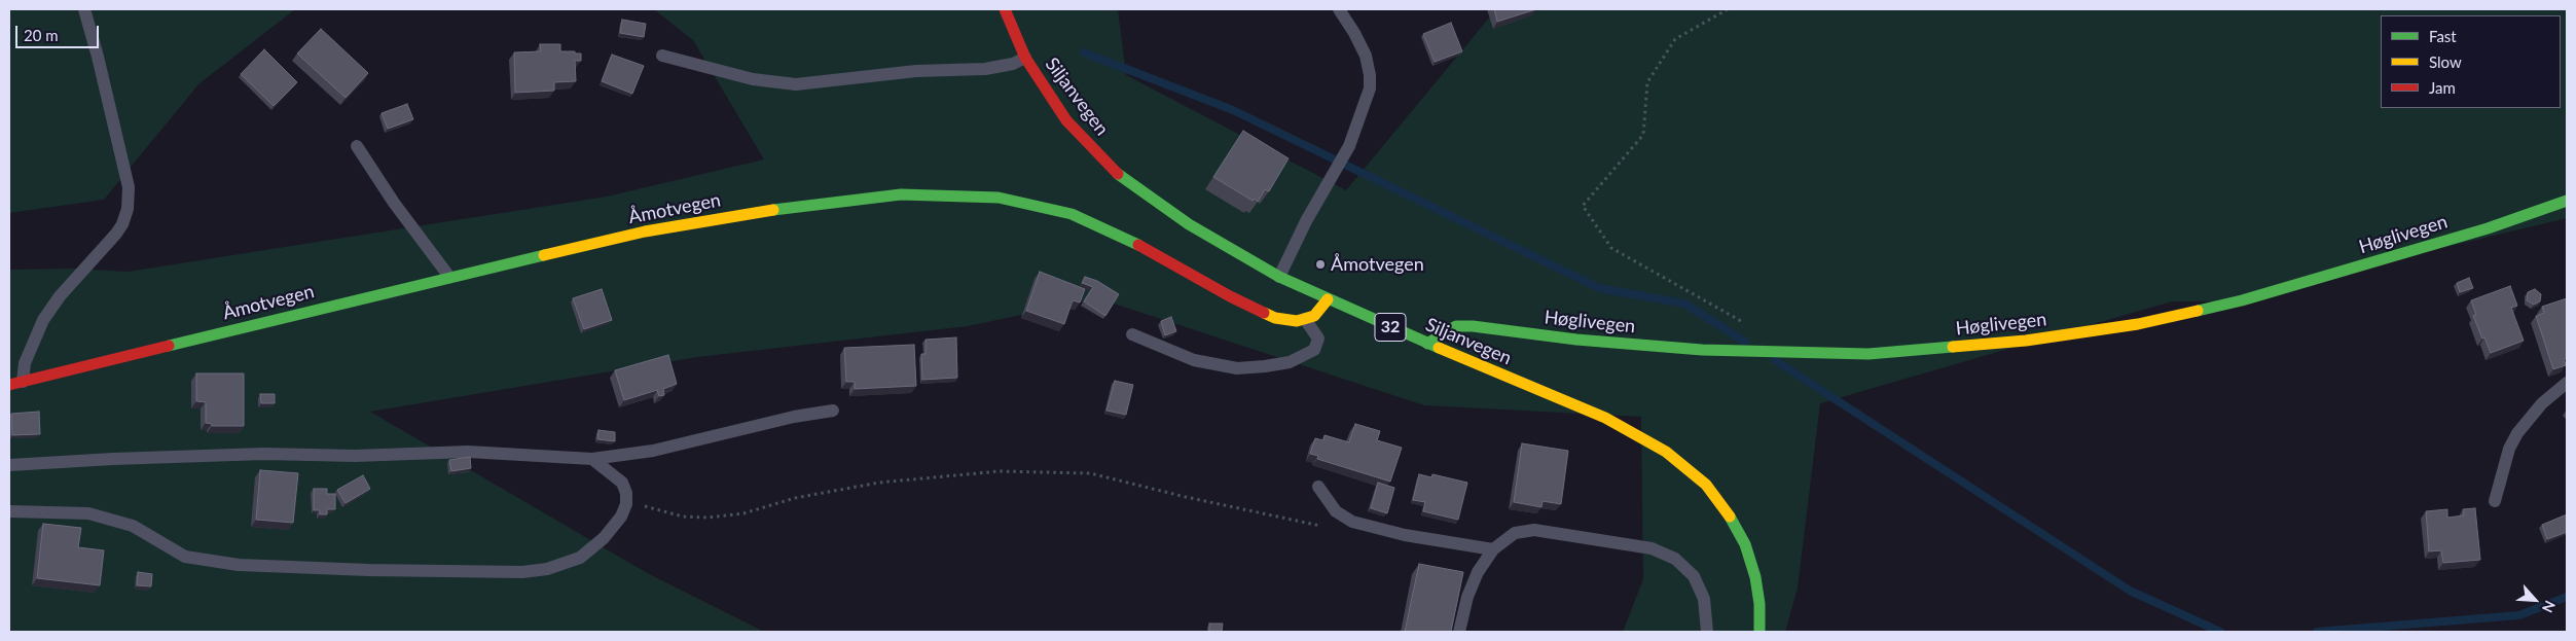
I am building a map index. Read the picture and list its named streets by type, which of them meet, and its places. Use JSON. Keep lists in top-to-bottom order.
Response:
{
  "streets": {
    "main road": [
      "Siljanvegen",
      "Åmotvegen",
      "Høglivegen",
      "32"
    ]
  },
  "crossings": [
    ["Siljanvegen", "Høglivegen"]
  ],
  "places": ["Åmotvegen"],
  "legend": ["Fast", "Slow", "Jam"],
  "scale_bar": "20 m",
  "north": "bottom right"
}
